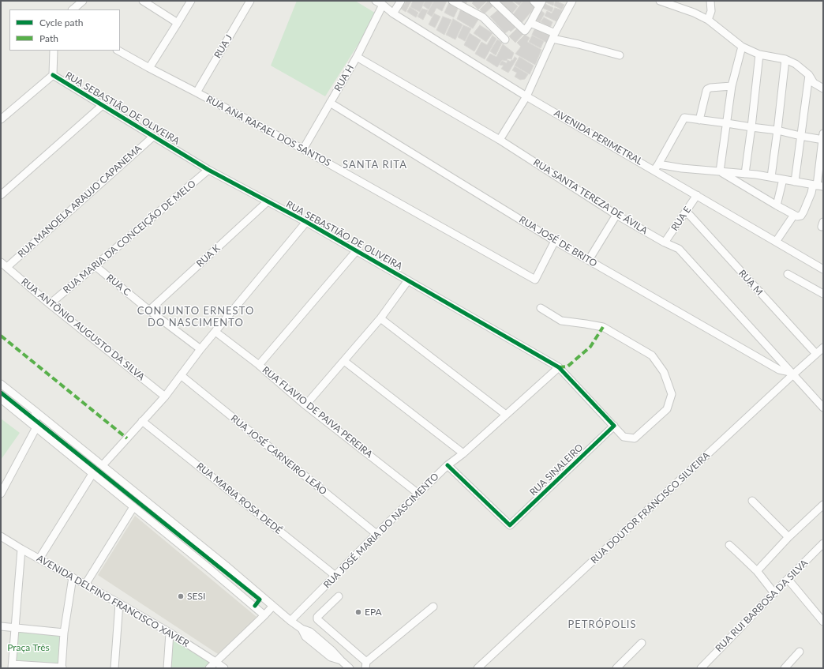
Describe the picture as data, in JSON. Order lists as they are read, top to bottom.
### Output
{
  "streets": {
    "street": [
      "RUA J",
      "RUA H",
      "RUA SEBASTIÃO DE OLIVEIRA",
      "RUA ANA RAFAEL DOS SANTOS",
      "AVENIDA PERIMETRAL",
      "RUA SANTA TEREZA DE ÁVILA",
      "RUA MANOELA ARAUJO CAPANEMA",
      "RUA E",
      "RUA MARIA DA CONCEIÇÃO DE MELO",
      "RUA JOSÉ DE BRITO",
      "RUA K",
      "RUA M",
      "RUA C",
      "RUA ANTÔNIO AUGUSTO DA SILVA",
      "RUA FLAVIO DE PAIVA PEREIRA",
      "RUA JOSÉ CARNEIRO LEÃO",
      "RUA SINALEIRO",
      "RUA MARIA ROSA DEDÉ",
      "RUA DOUTOR FRANCISCO SILVEIRA",
      "RUA JOSÉ MARIA DO NASCIMENTO",
      "AVENIDA DELFINO FRANCISCO XAVIER",
      "RUA RUI BARBOSA DA SILVA"
    ]
  },
  "crossings": [
    ["RUA J", "RUA ANA RAFAEL DOS SANTOS"],
    ["RUA H", "RUA ANA RAFAEL DOS SANTOS"],
    ["RUA H", "AVENIDA PERIMETRAL"],
    ["RUA H", "RUA SANTA TEREZA DE ÁVILA"],
    ["RUA H", "RUA JOSÉ DE BRITO"],
    ["RUA SEBASTIÃO DE OLIVEIRA", "RUA MANOELA ARAUJO CAPANEMA"],
    ["RUA SEBASTIÃO DE OLIVEIRA", "RUA MARIA DA CONCEIÇÃO DE MELO"],
    ["RUA SEBASTIÃO DE OLIVEIRA", "RUA K"],
    ["RUA SEBASTIÃO DE OLIVEIRA", "RUA SINALEIRO"],
    ["RUA SEBASTIÃO DE OLIVEIRA", "RUA JOSÉ MARIA DO NASCIMENTO"],
    ["RUA ANA RAFAEL DOS SANTOS", "RUA JOSÉ DE BRITO"],
    ["AVENIDA PERIMETRAL", "RUA E"],
    ["RUA SANTA TEREZA DE ÁVILA", "RUA E"],
    ["RUA SANTA TEREZA DE ÁVILA", "RUA JOSÉ DE BRITO"],
    ["RUA SANTA TEREZA DE ÁVILA", "RUA DOUTOR FRANCISCO SILVEIRA"],
    ["RUA MANOELA ARAUJO CAPANEMA", "RUA ANTÔNIO AUGUSTO DA SILVA"],
    ["RUA E", "RUA M"],
    ["RUA MARIA DA CONCEIÇÃO DE MELO", "RUA C"],
    ["RUA MARIA DA CONCEIÇÃO DE MELO", "RUA ANTÔNIO AUGUSTO DA SILVA"],
    ["RUA JOSÉ DE BRITO", "RUA DOUTOR FRANCISCO SILVEIRA"],
    ["RUA K", "RUA C"],
    ["RUA M", "RUA DOUTOR FRANCISCO SILVEIRA"],
    ["RUA FLAVIO DE PAIVA PEREIRA", "RUA JOSÉ MARIA DO NASCIMENTO"],
    ["RUA JOSÉ CARNEIRO LEÃO", "RUA JOSÉ MARIA DO NASCIMENTO"],
    ["RUA SINALEIRO", "RUA JOSÉ MARIA DO NASCIMENTO"],
    ["RUA MARIA ROSA DEDÉ", "RUA JOSÉ MARIA DO NASCIMENTO"]
  ],
  "districts": ["SANTA RITA", "CONJUNTO ERNESTO DO NASCIMENTO", "PETRÓPOLIS"],
  "parks": ["Praça Três"],
  "places": ["SESI", "EPA"],
  "legend": ["Cycle path", "Path"]
}
